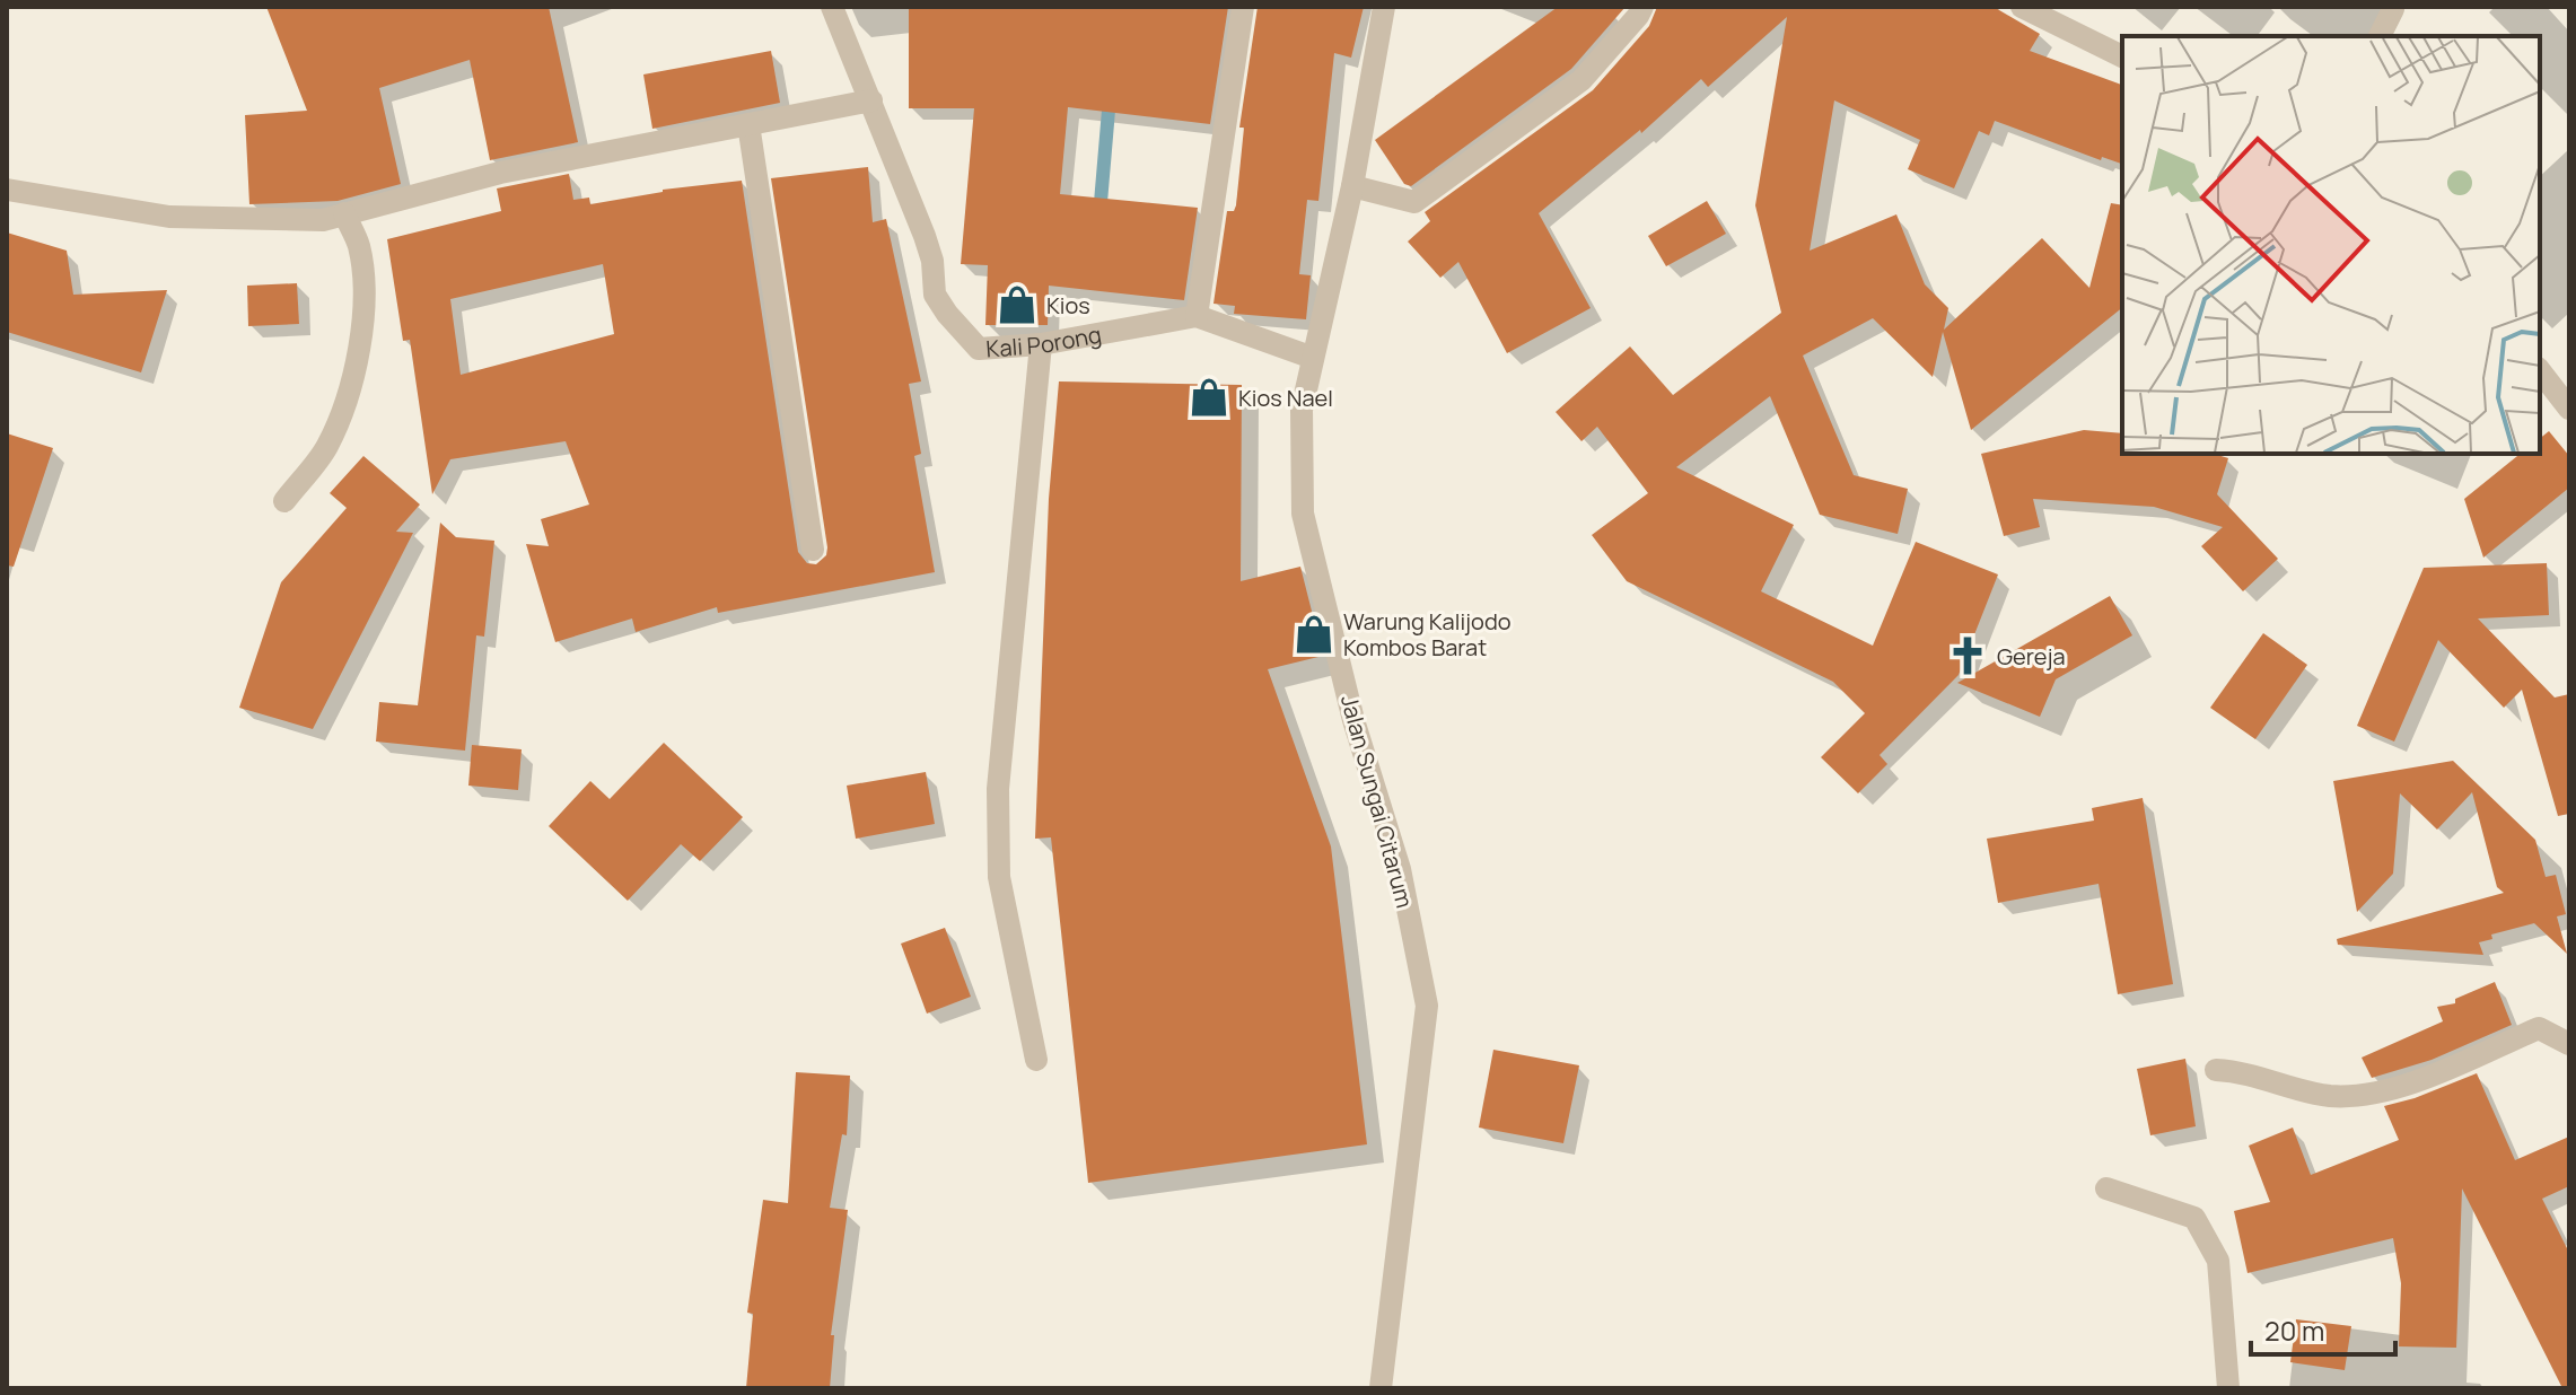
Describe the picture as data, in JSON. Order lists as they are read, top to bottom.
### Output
{
  "streets": {
    "street": ["Kali Porong", "Jalan Sungai Citarum"]
  },
  "places": {
    "shop": ["Kios", "Kios Nael", "Warung Kalijodo Kombos Barat"],
    "church": ["Gereja"]
  },
  "scale_bar": "20 m"
}
